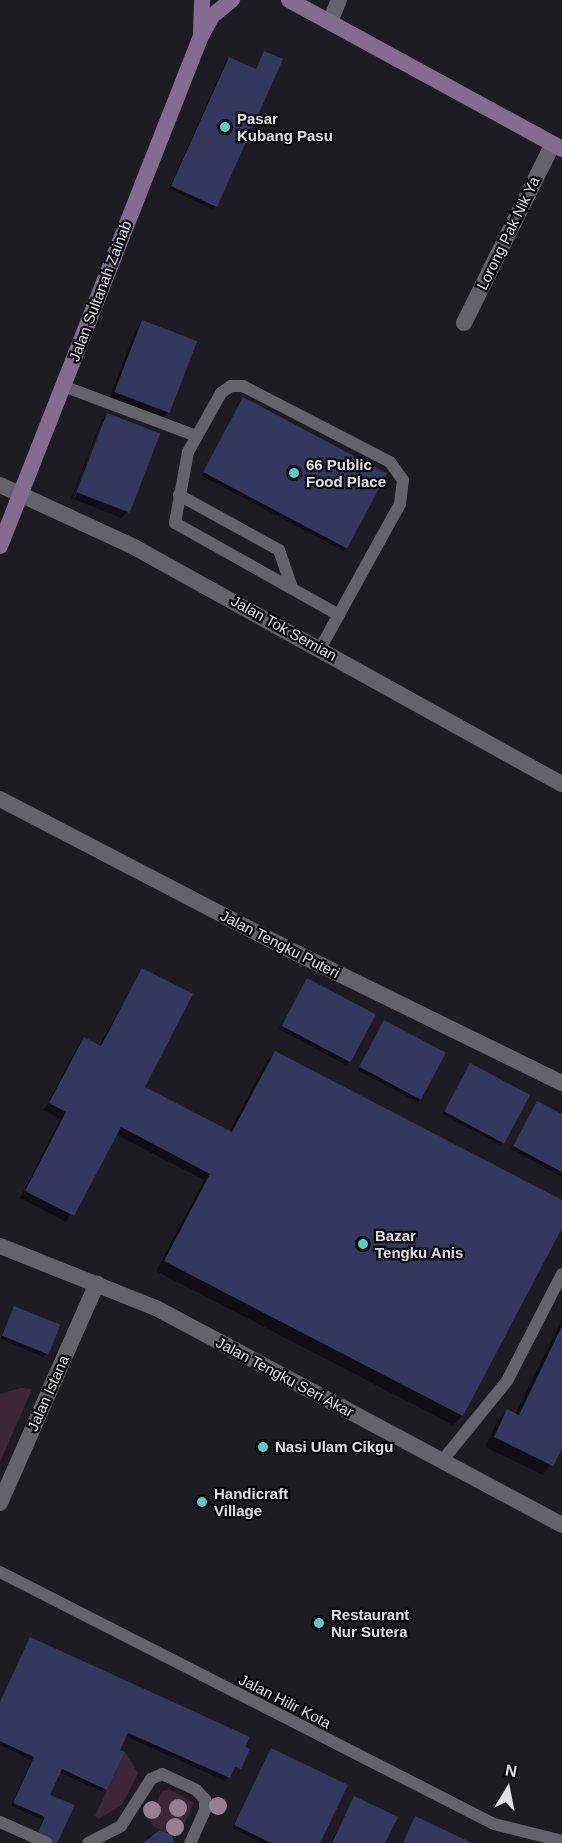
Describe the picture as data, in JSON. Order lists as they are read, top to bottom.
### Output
{
  "streets": {
    "main road": ["Jalan Sultanah Zainab"],
    "street": [
      "Lorong Pak Nik Ya",
      "Jalan Tok Semian",
      "Jalan Tengku Puteri",
      "Jalan Tengku Seri Akar",
      "Jalan Istana"
    ],
    "lane": ["Jalan Hilir Kota"]
  },
  "crossings": [
    ["Jalan Sultanah Zainab", "Jalan Tok Semian"],
    ["Jalan Tengku Seri Akar", "Jalan Istana"]
  ],
  "places": [
    "Pasar Kubang Pasu",
    "66 Public Food Place",
    "Bazar Tengku Anis",
    "Nasi Ulam Cikgu",
    "Handicraft Village",
    "Restaurant Nur Sutera"
  ],
  "north": "top"
}
